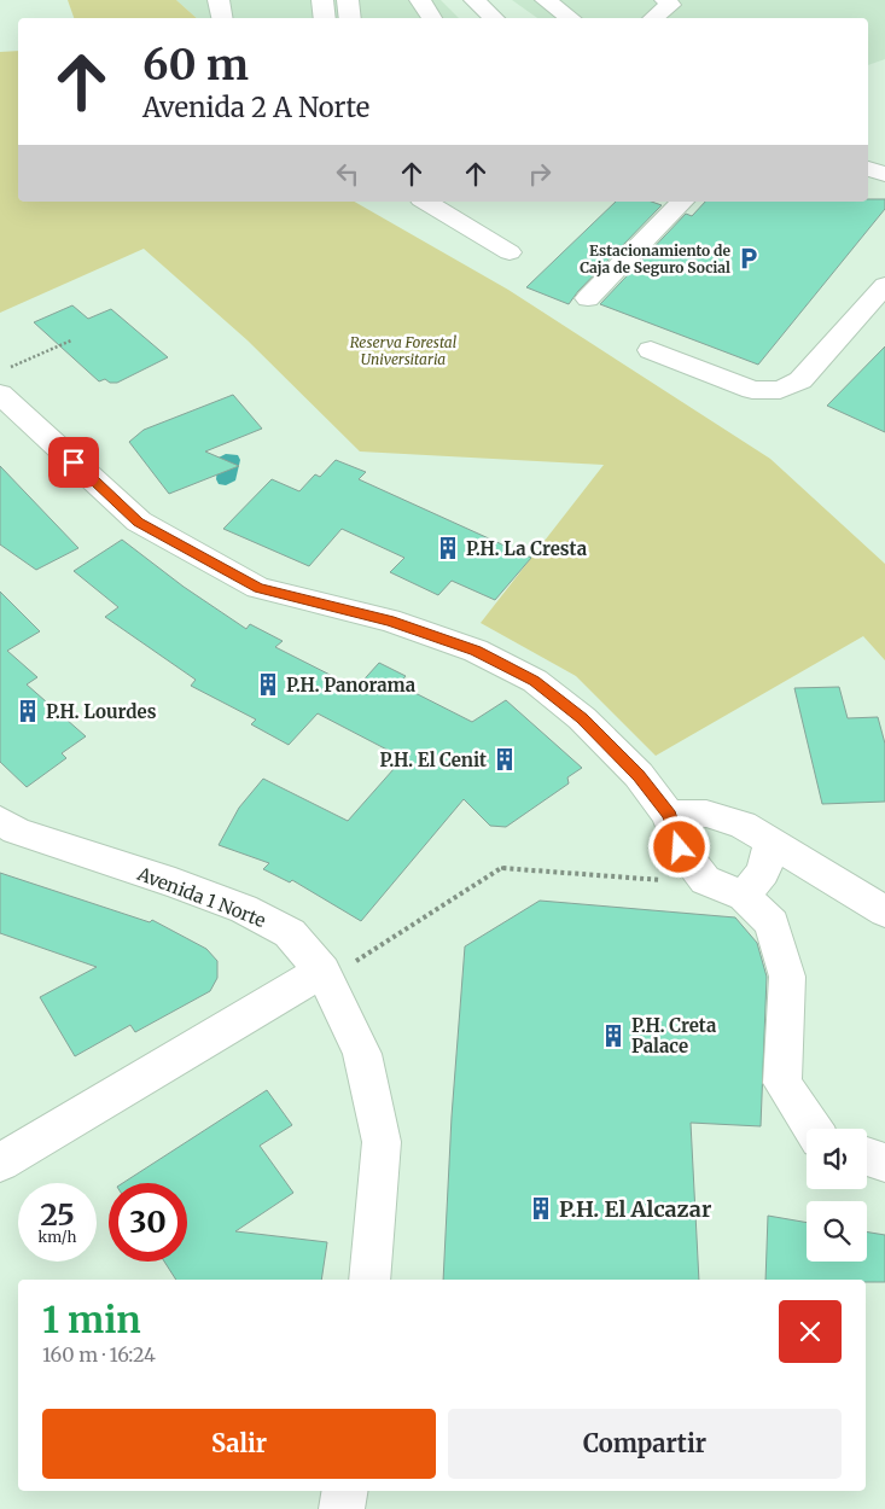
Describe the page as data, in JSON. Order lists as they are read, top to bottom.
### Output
{
  "streets": {
    "street": ["Avenida 1 Norte"]
  },
  "parks": ["Reserva Forestal Universitaria"],
  "places": {
    "parking": ["Estacionamiento de Caja de Seguro Social"],
    "building": [
      "P.H. La Cresta",
      "P.H. Panorama",
      "P.H. Lourdes",
      "P.H. El Cenit",
      "P.H. Creta Palace",
      "P.H. El Alcazar"
    ]
  },
  "page": {
    "turn": ["60 m", "Avenida 2 A Norte"],
    "speed": "25 km/h",
    "limit": "30",
    "heading": ["1 min", "160 m · 16:24"],
    "buttons": ["Salir", "Compartir"]
  }
}
